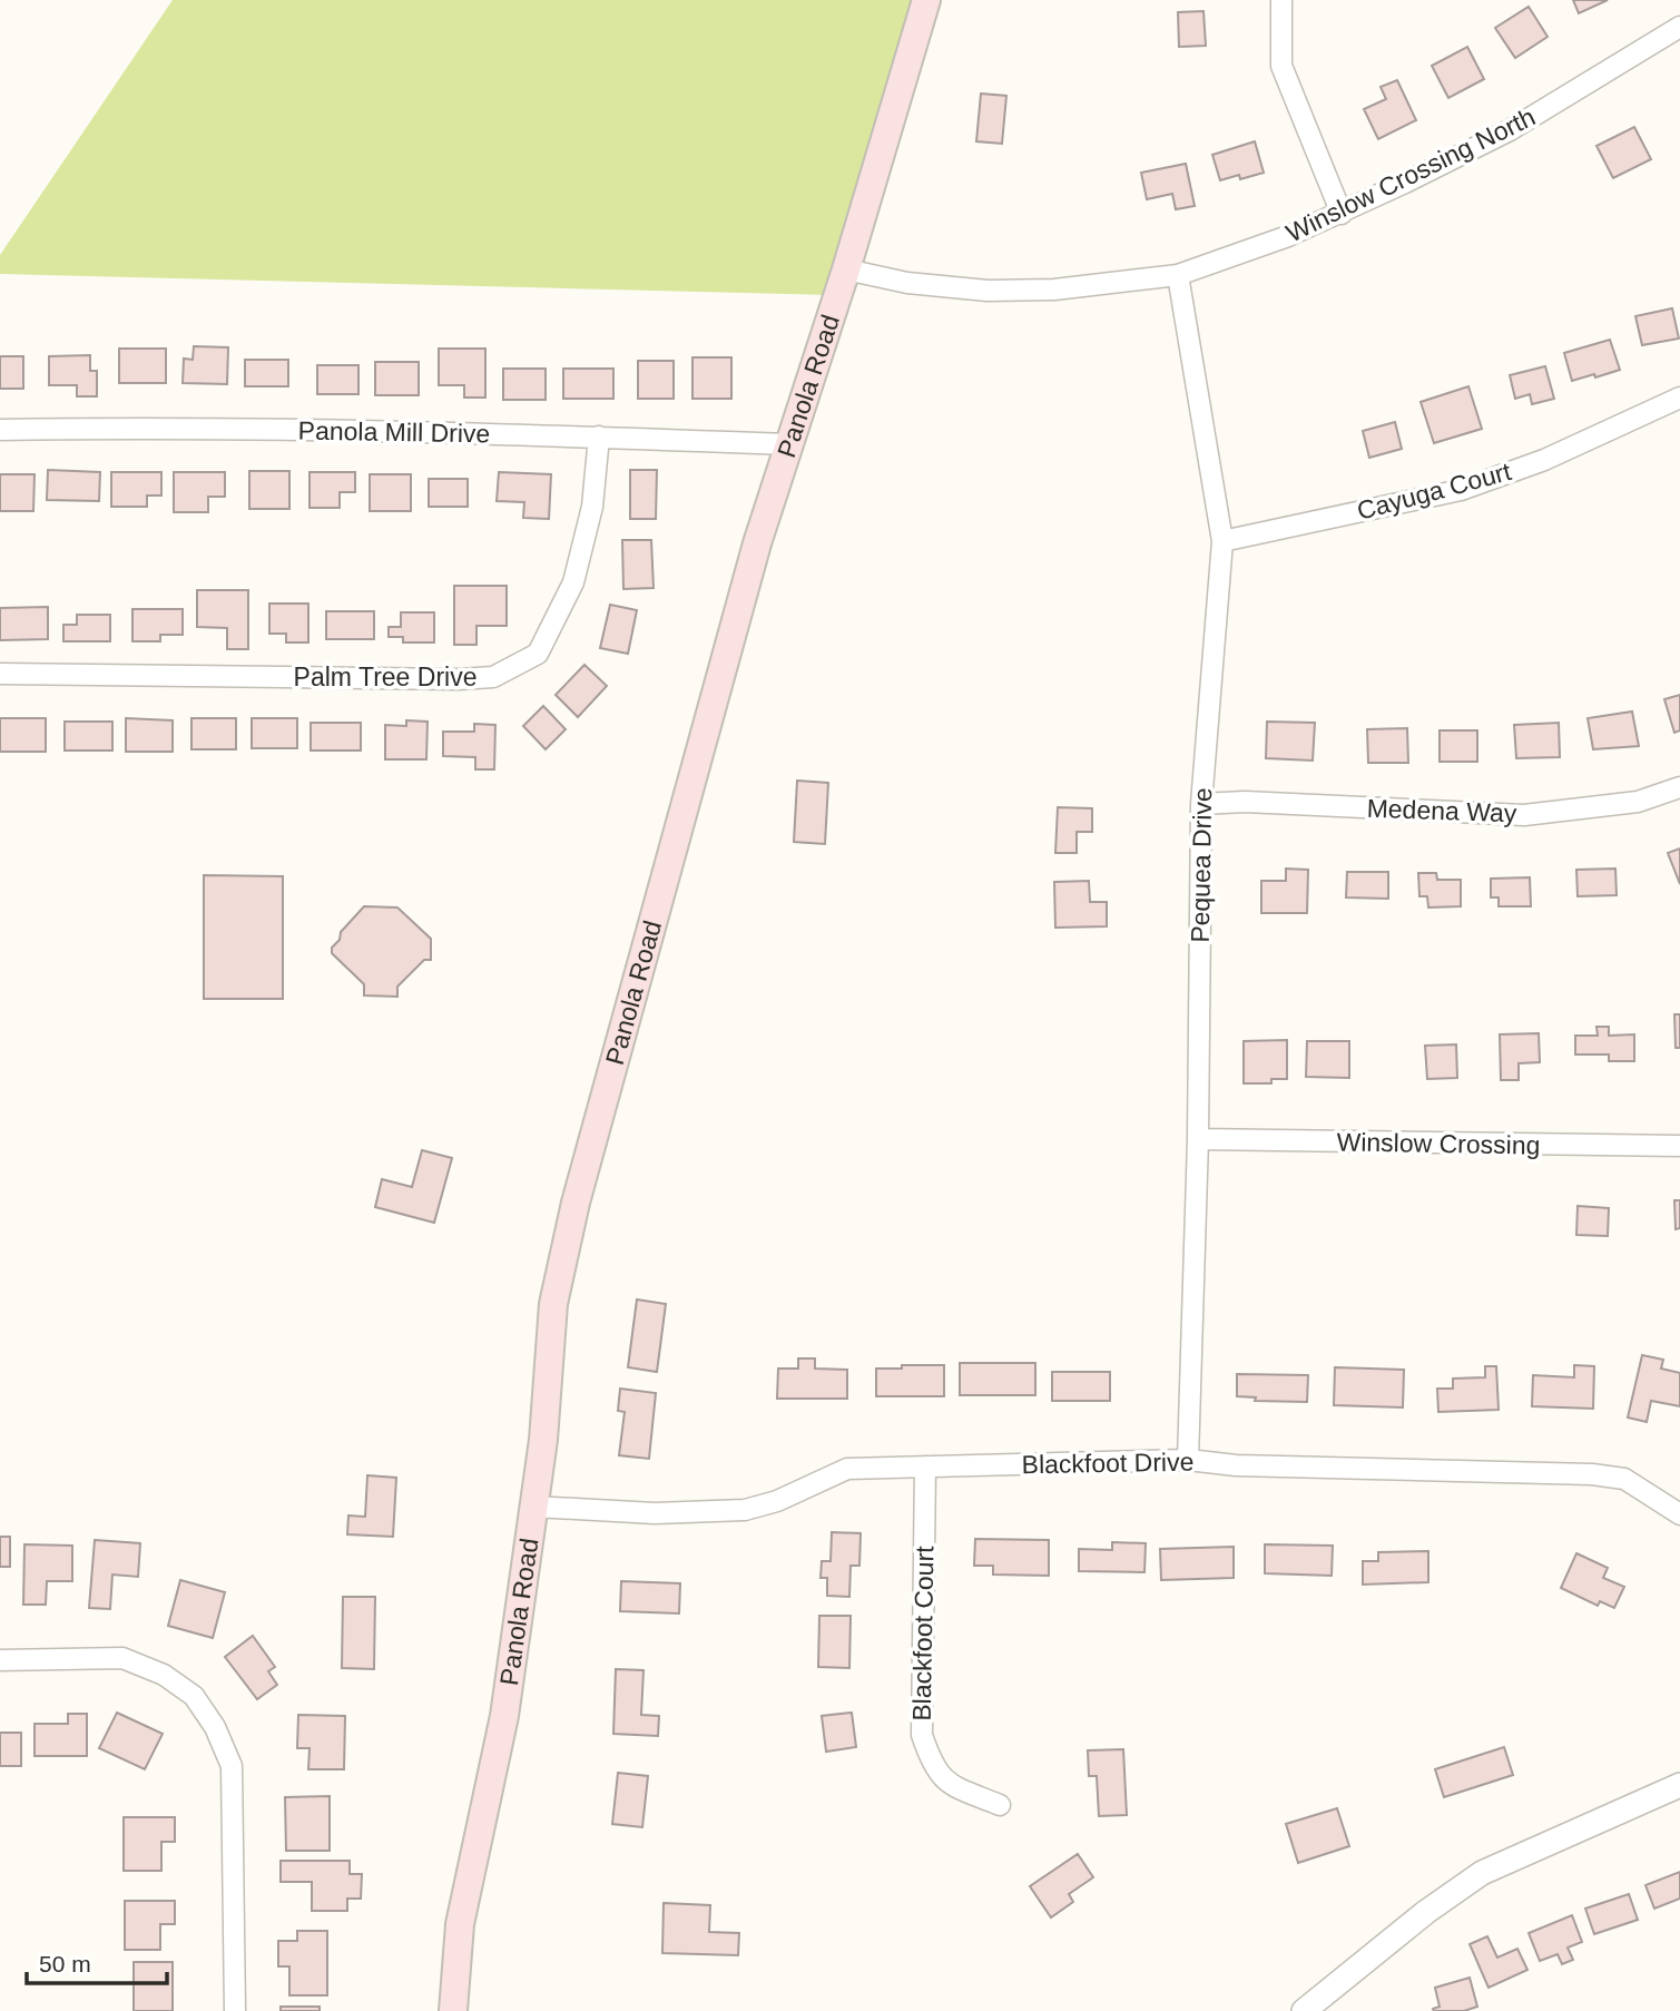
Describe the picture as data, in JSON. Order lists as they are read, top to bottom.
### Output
{
  "streets": {
    "main road": ["Panola Road"],
    "street": [
      "Winslow Crossing North",
      "Panola Mill Drive",
      "Cayuga Court",
      "Palm Tree Drive",
      "Medena Way",
      "Pequea Drive",
      "Winslow Crossing",
      "Blackfoot Drive",
      "Blackfoot Court"
    ]
  },
  "crossings": [
    ["Winslow Crossing North", "Panola Road"],
    ["Winslow Crossing North", "Pequea Drive"],
    ["Panola Road", "Panola Mill Drive"],
    ["Panola Road", "Blackfoot Drive"],
    ["Panola Mill Drive", "Palm Tree Drive"],
    ["Cayuga Court", "Pequea Drive"],
    ["Medena Way", "Pequea Drive"],
    ["Pequea Drive", "Winslow Crossing"],
    ["Pequea Drive", "Blackfoot Drive"],
    ["Blackfoot Drive", "Blackfoot Court"]
  ],
  "scale_bar": "50 m"
}
